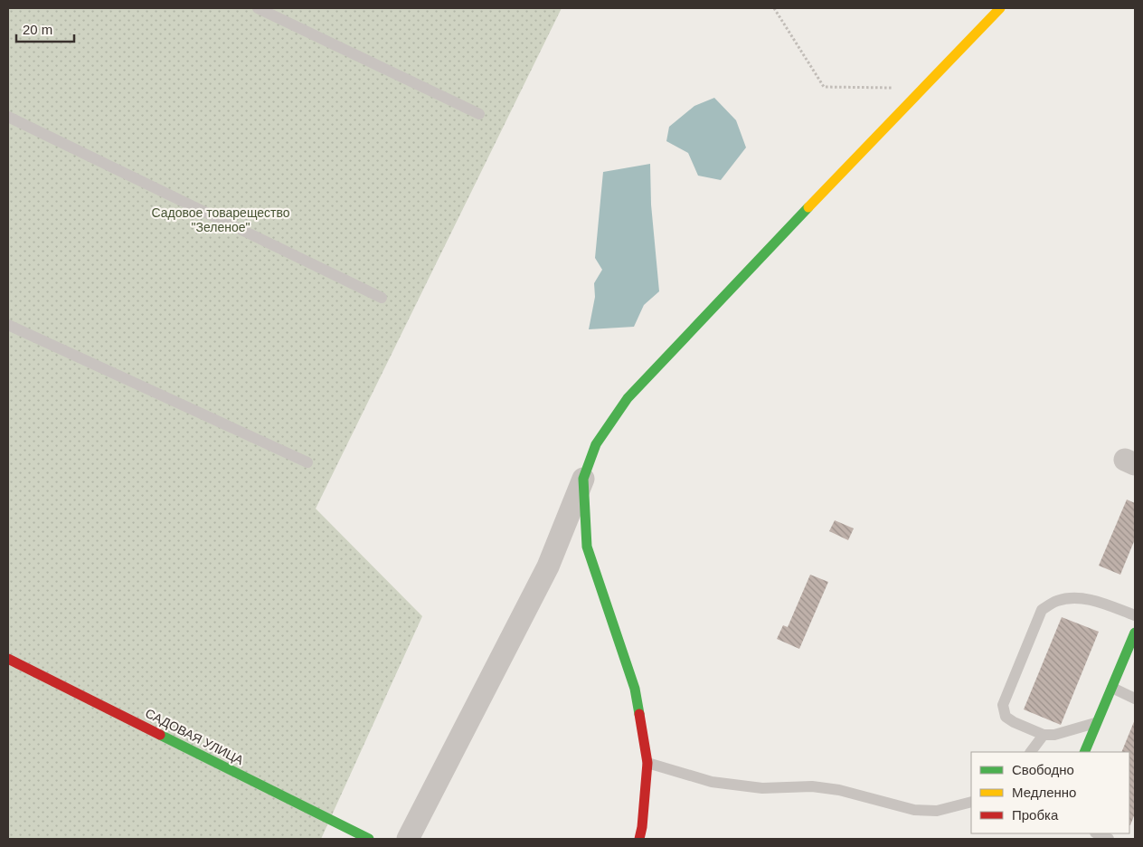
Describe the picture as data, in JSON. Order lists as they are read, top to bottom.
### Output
{
  "streets": {
    "street": ["САДОВАЯ УЛИЦА"]
  },
  "parks": ["Садовое товарещество \"Зеленое\""],
  "legend": ["Свободно", "Медленно", "Пробка"],
  "scale_bar": "20 m"
}
